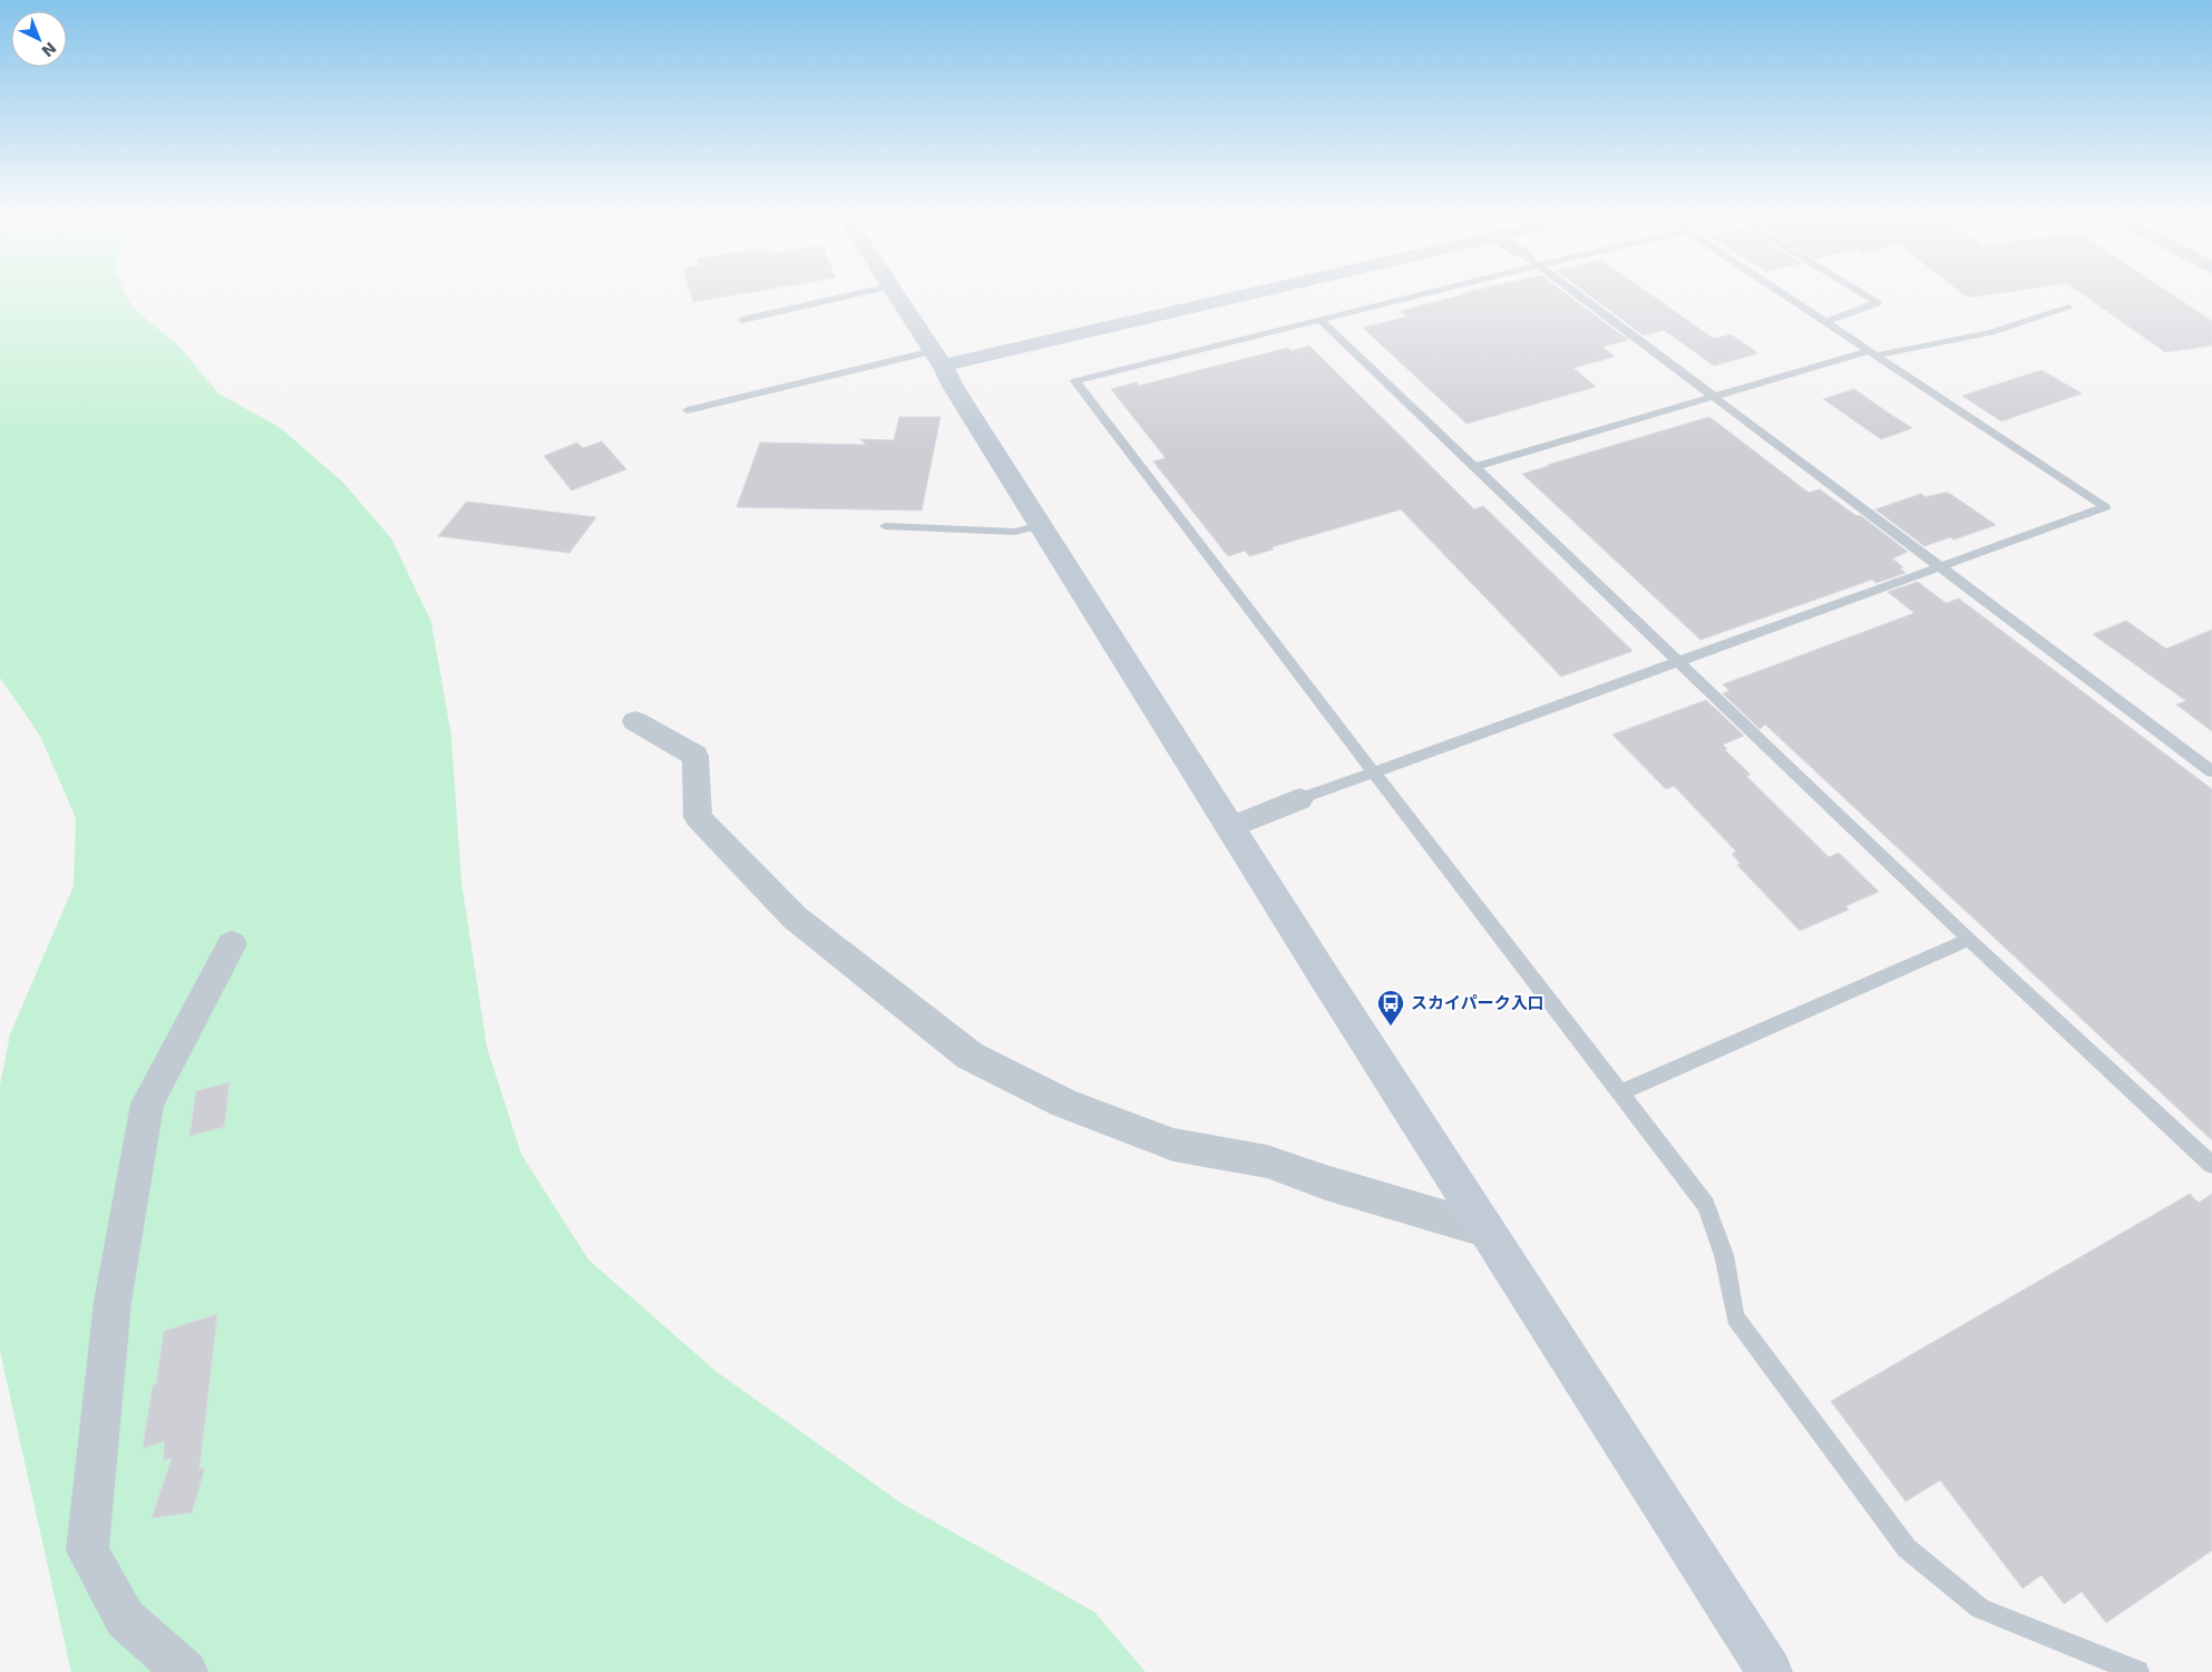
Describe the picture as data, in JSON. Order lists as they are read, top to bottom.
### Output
{
  "places": {
    "bus stop": ["スカイパーク入口"]
  },
  "north": "bottom right"
}
